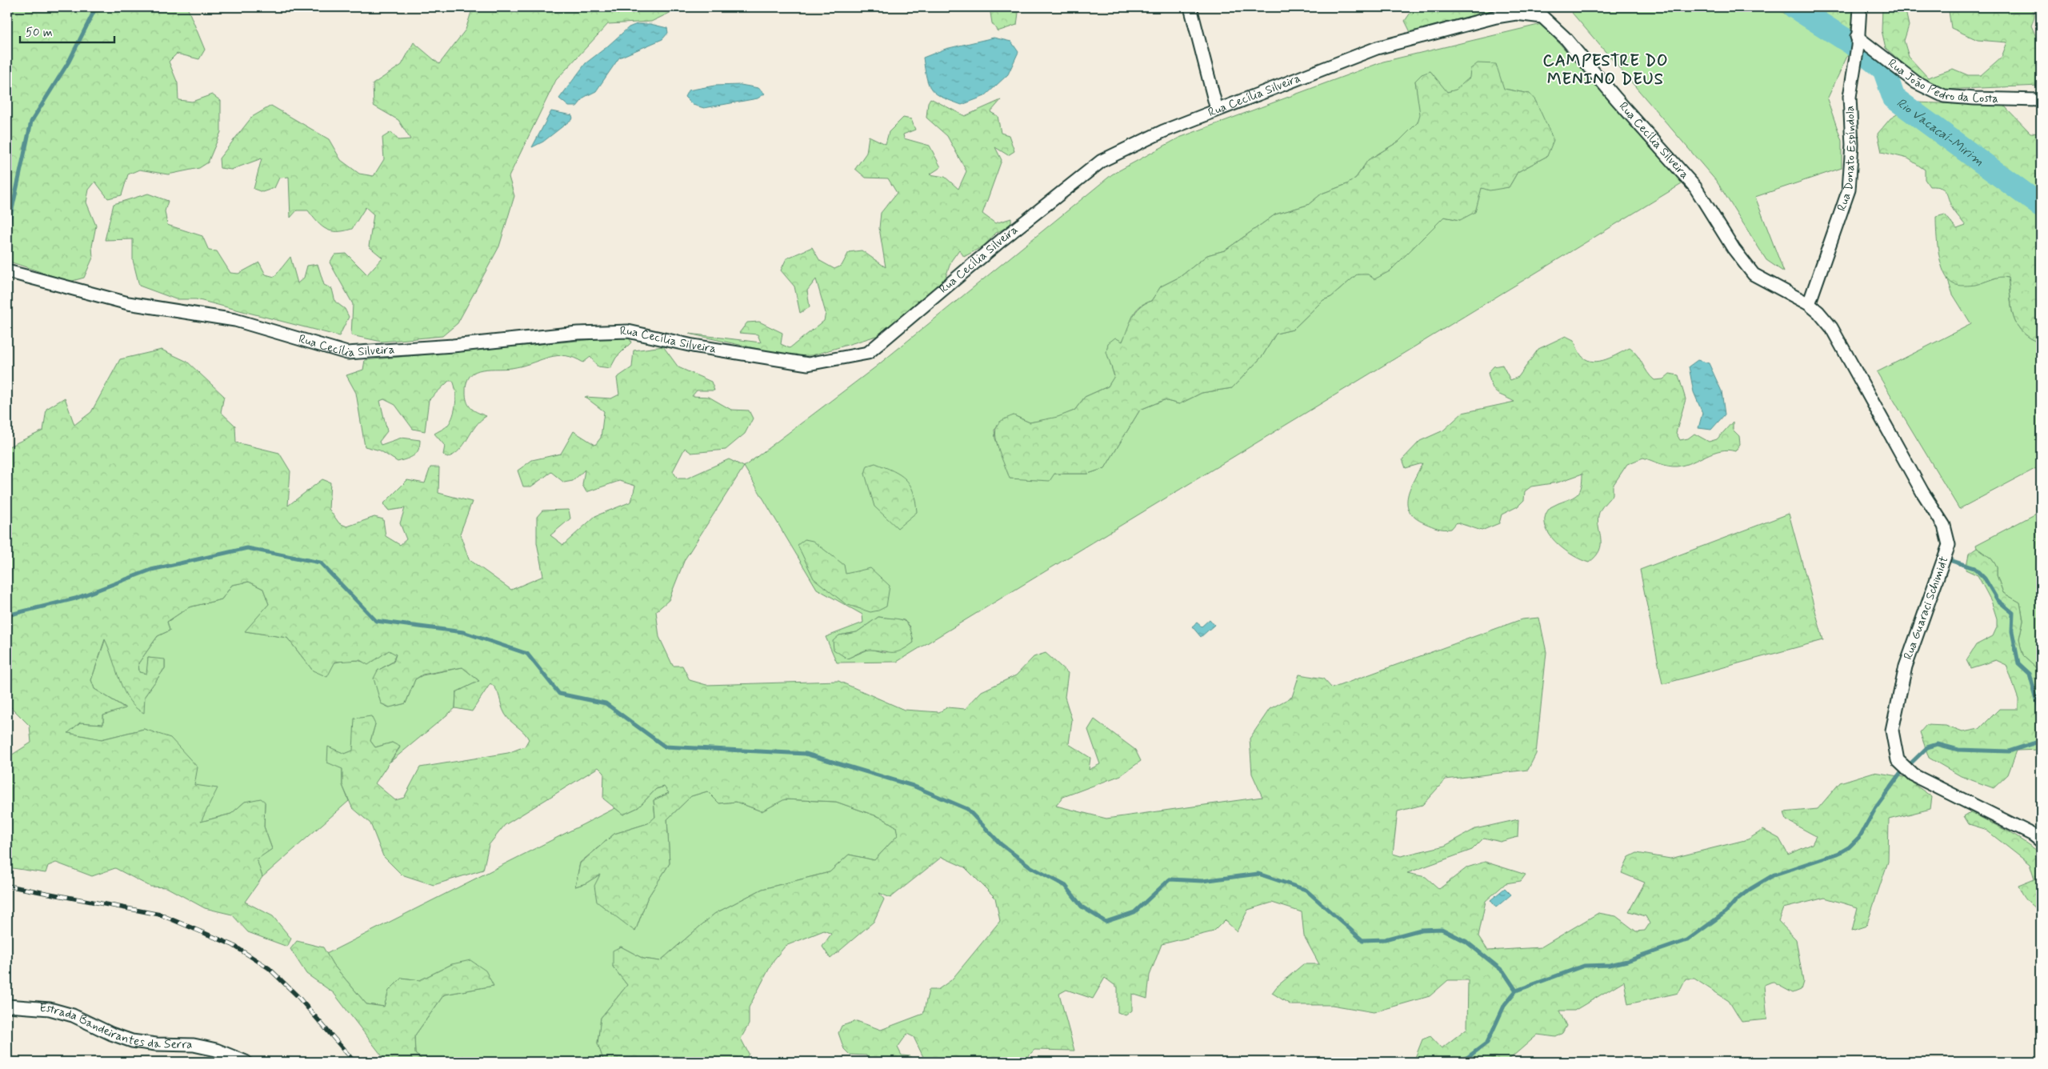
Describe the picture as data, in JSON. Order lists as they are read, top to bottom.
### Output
{
  "streets": {
    "street": [
      "Rua João Pedro da Costa",
      "Rua Cecília Silveira",
      "Rua Donato Espíndola",
      "Rua Guaraci Schimidt",
      "Estrada Bandeirantes da Serra"
    ]
  },
  "crossings": [
    ["Rua João Pedro da Costa", "Rua Donato Espíndola"],
    ["Rua Cecília Silveira", "Rua Donato Espíndola"],
    ["Rua Cecília Silveira", "Rua Guaraci Schimidt"],
    ["Rua Donato Espíndola", "Rua Guaraci Schimidt"]
  ],
  "districts": ["CAMPESTRE DO MENINO DEUS"],
  "water": ["Rio Vacacaí-Mirim"],
  "scale_bar": "50 m"
}
